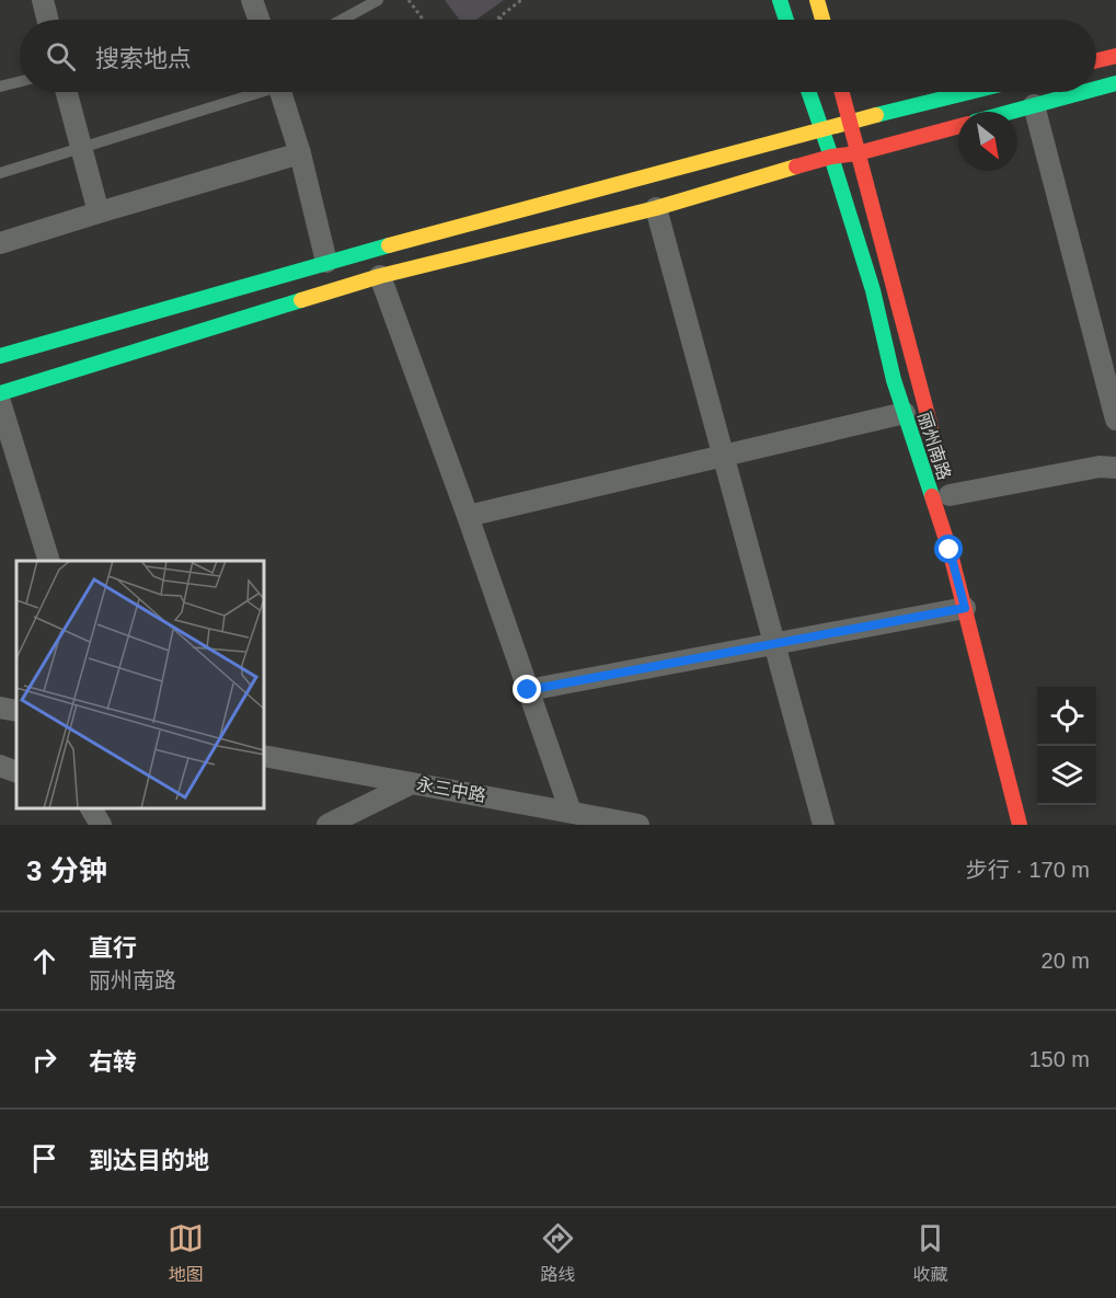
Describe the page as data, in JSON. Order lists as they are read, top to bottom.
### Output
{
  "streets": {
    "main road": ["丽州南路"],
    "street": ["永三中路"]
  },
  "north": "bottom right",
  "page": {
    "search": "搜索地点",
    "heading": ["3 分钟", "步行 · 170 m"],
    "list": [
      ["直行", "丽州南路", "20 m"],
      ["右转", "150 m"],
      "到达目的地"
    ],
    "nav": ["地图", "路线", "收藏"]
  }
}
